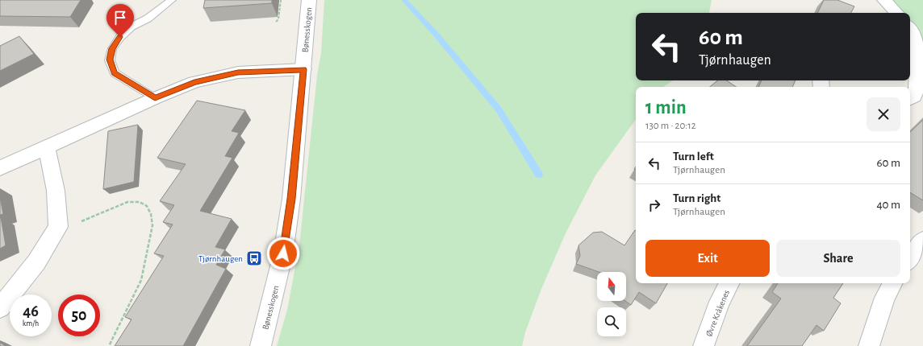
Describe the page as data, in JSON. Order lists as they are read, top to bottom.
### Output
{
  "streets": {
    "street": ["Bønesskogen", "Øvre Kråkenes"]
  },
  "places": {
    "bus stop": ["Tjørnhaugen"]
  },
  "north": "top",
  "page": {
    "turn": ["60 m", "Tjørnhaugen"],
    "heading": ["1 min", "130 m · 20:12"],
    "list": [
      {
        "name": "Turn left",
        "note": "Tjørnhaugen",
        "value": "60 m"
      },
      {
        "name": "Turn right",
        "note": "Tjørnhaugen",
        "value": "40 m"
      }
    ],
    "buttons": ["Exit", "Share"],
    "speed": "46 km/h",
    "limit": "50"
  }
}
